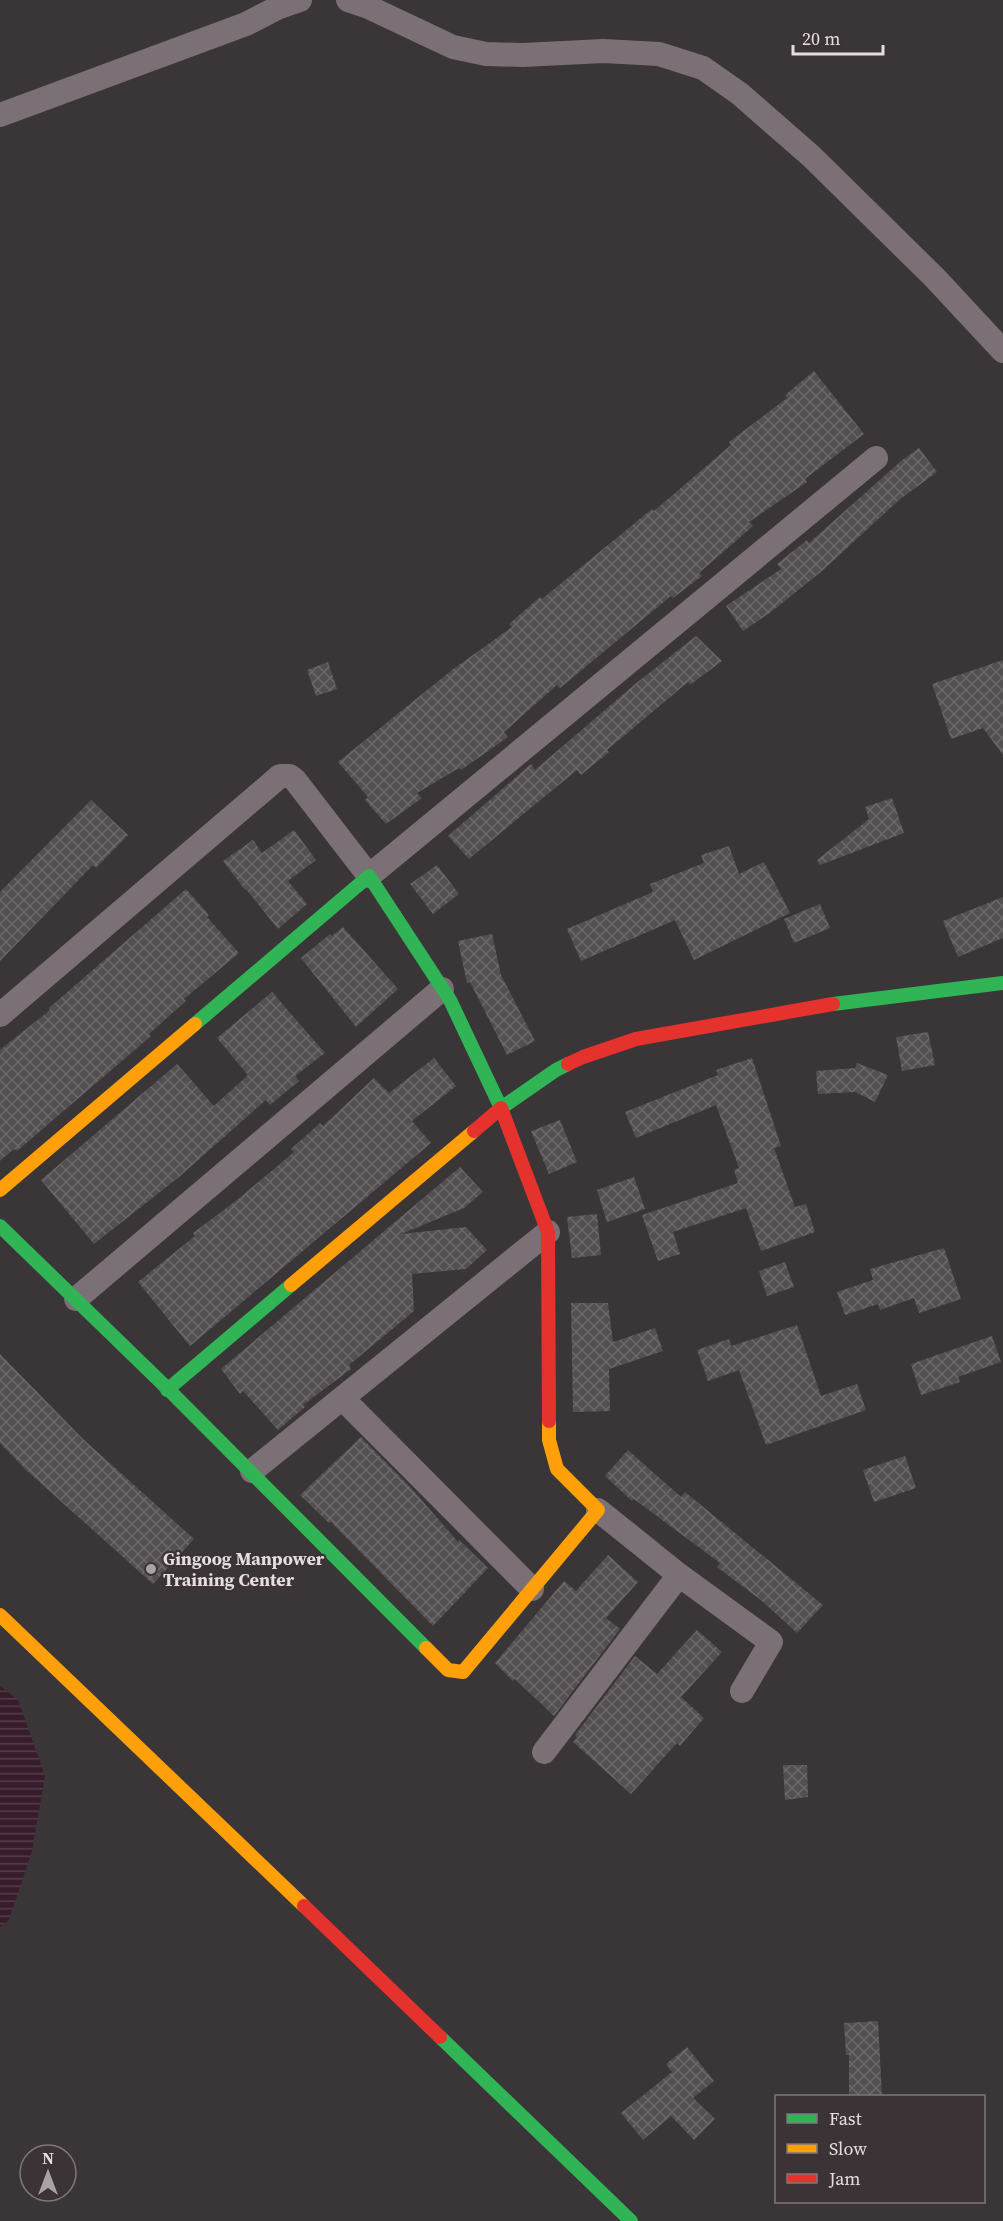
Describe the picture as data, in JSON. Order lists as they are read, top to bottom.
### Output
{
  "places": ["Gingoog Manpower Training Center"],
  "legend": ["Fast", "Slow", "Jam"],
  "scale_bar": "20 m",
  "north": "top"
}
